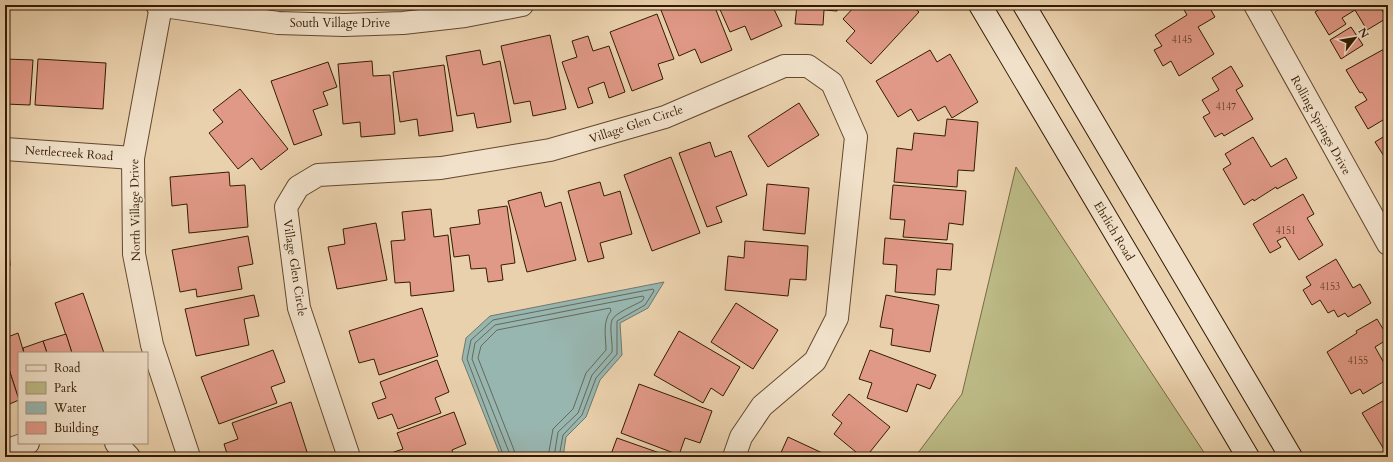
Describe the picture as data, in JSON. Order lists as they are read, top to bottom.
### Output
{
  "streets": {
    "street": [
      "South Village Drive",
      "Village Glen Circle",
      "Rolling Springs Drive",
      "Nettlecreek Road",
      "North Village Drive",
      "Ehrlich Road"
    ]
  },
  "crossings": [
    ["South Village Drive", "North Village Drive"],
    ["Nettlecreek Road", "North Village Drive"]
  ],
  "house_numbers": [
    "4145",
    "4147",
    "4151",
    "4153",
    "4155"
  ],
  "legend": [
    "Road",
    "Park",
    "Water",
    "Building"
  ],
  "north": "top right"
}
